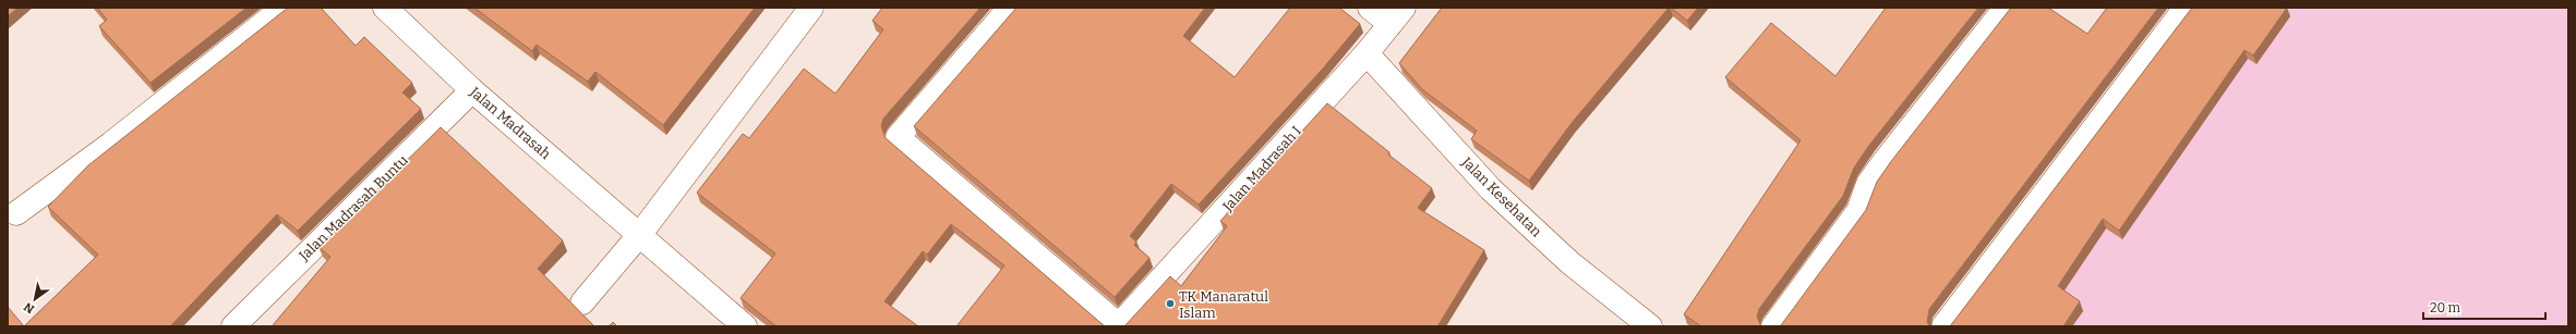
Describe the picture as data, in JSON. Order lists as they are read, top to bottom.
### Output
{
  "streets": {
    "street": [
      "Jalan Madrasah",
      "Jalan Madrasah I",
      "Jalan Kesehatan",
      "Jalan Madrasah Buntu"
    ]
  },
  "crossings": [
    ["Jalan Madrasah", "Jalan Madrasah Buntu"],
    ["Jalan Madrasah I", "Jalan Kesehatan"]
  ],
  "places": ["TK Manaratul Islam"],
  "scale_bar": "20 m",
  "north": "bottom left"
}
